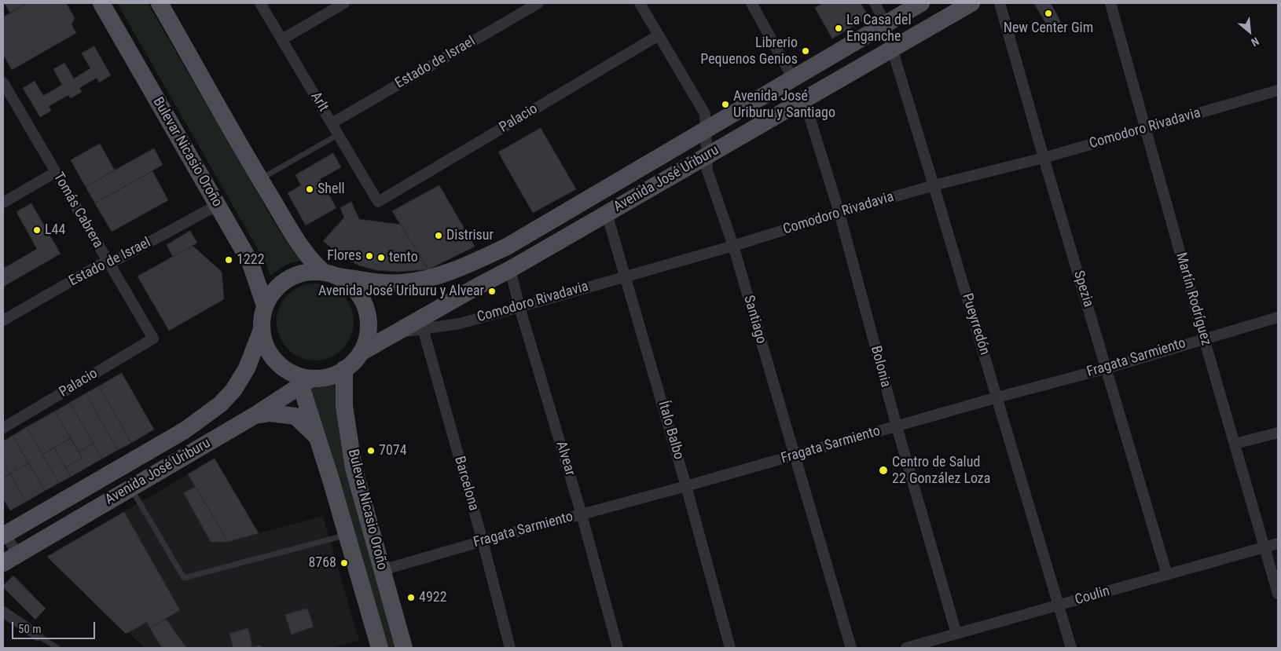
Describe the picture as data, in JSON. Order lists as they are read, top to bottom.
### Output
{
  "streets": {
    "main road": ["Bulevar Nicasio Oroño", "Avenida José Uriburu"],
    "street": [
      "Estado de Israel",
      "Arlt",
      "Palacio",
      "Comodoro Rivadavia",
      "Tomás Cabrera",
      "Spezia",
      "Martín Rodríguez",
      "Santiago",
      "Pueyrredón",
      "Fragata Sarmiento",
      "Bolonia",
      "Ítalo Balbo",
      "Alvear",
      "Barcelona",
      "Coulin"
    ]
  },
  "crossings": [
    ["Estado de Israel", "Arlt"],
    ["Estado de Israel", "Bulevar Nicasio Oroño"],
    ["Estado de Israel", "Tomás Cabrera"],
    ["Arlt", "Palacio"],
    ["Palacio", "Tomás Cabrera"],
    ["Palacio", "Santiago"],
    ["Comodoro Rivadavia", "Avenida José Uriburu"],
    ["Comodoro Rivadavia", "Spezia"],
    ["Comodoro Rivadavia", "Martín Rodríguez"],
    ["Comodoro Rivadavia", "Santiago"],
    ["Comodoro Rivadavia", "Pueyrredón"],
    ["Comodoro Rivadavia", "Bolonia"],
    ["Comodoro Rivadavia", "Ítalo Balbo"],
    ["Comodoro Rivadavia", "Alvear"],
    ["Comodoro Rivadavia", "Barcelona"],
    ["Bulevar Nicasio Oroño", "Avenida José Uriburu"],
    ["Bulevar Nicasio Oroño", "Fragata Sarmiento"],
    ["Avenida José Uriburu", "Santiago"],
    ["Avenida José Uriburu", "Pueyrredón"],
    ["Avenida José Uriburu", "Bolonia"],
    ["Avenida José Uriburu", "Ítalo Balbo"],
    ["Avenida José Uriburu", "Alvear"],
    ["Avenida José Uriburu", "Barcelona"],
    ["Spezia", "Fragata Sarmiento"],
    ["Spezia", "Coulin"],
    ["Martín Rodríguez", "Fragata Sarmiento"],
    ["Martín Rodríguez", "Coulin"],
    ["Santiago", "Fragata Sarmiento"],
    ["Pueyrredón", "Fragata Sarmiento"],
    ["Pueyrredón", "Coulin"],
    ["Fragata Sarmiento", "Bolonia"],
    ["Fragata Sarmiento", "Ítalo Balbo"],
    ["Fragata Sarmiento", "Alvear"],
    ["Fragata Sarmiento", "Barcelona"],
    ["Bolonia", "Coulin"]
  ],
  "places": [
    "New Center Gim",
    "La Casa del Enganche",
    "Librerio Pequenos Genios",
    "Avenida José Uriburu y Santiago",
    "Shell",
    "L44",
    "Distrisur",
    "Flores",
    "tento",
    "1222",
    "Avenida José Uriburu y Alvear",
    "7074",
    "Centro de Salud 22 González Loza",
    "8768",
    "4922"
  ],
  "scale_bar": "50 m",
  "north": "bottom right"
}
